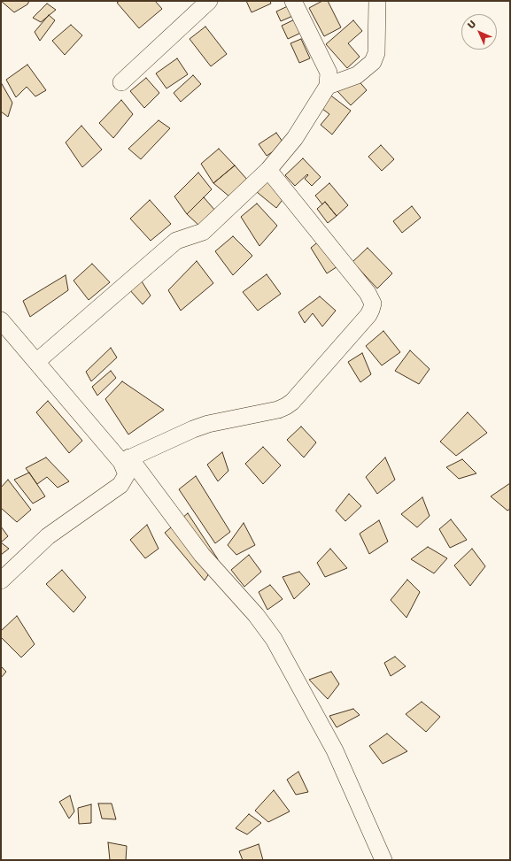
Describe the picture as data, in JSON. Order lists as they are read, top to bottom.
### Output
{
  "north": "top left"
}
